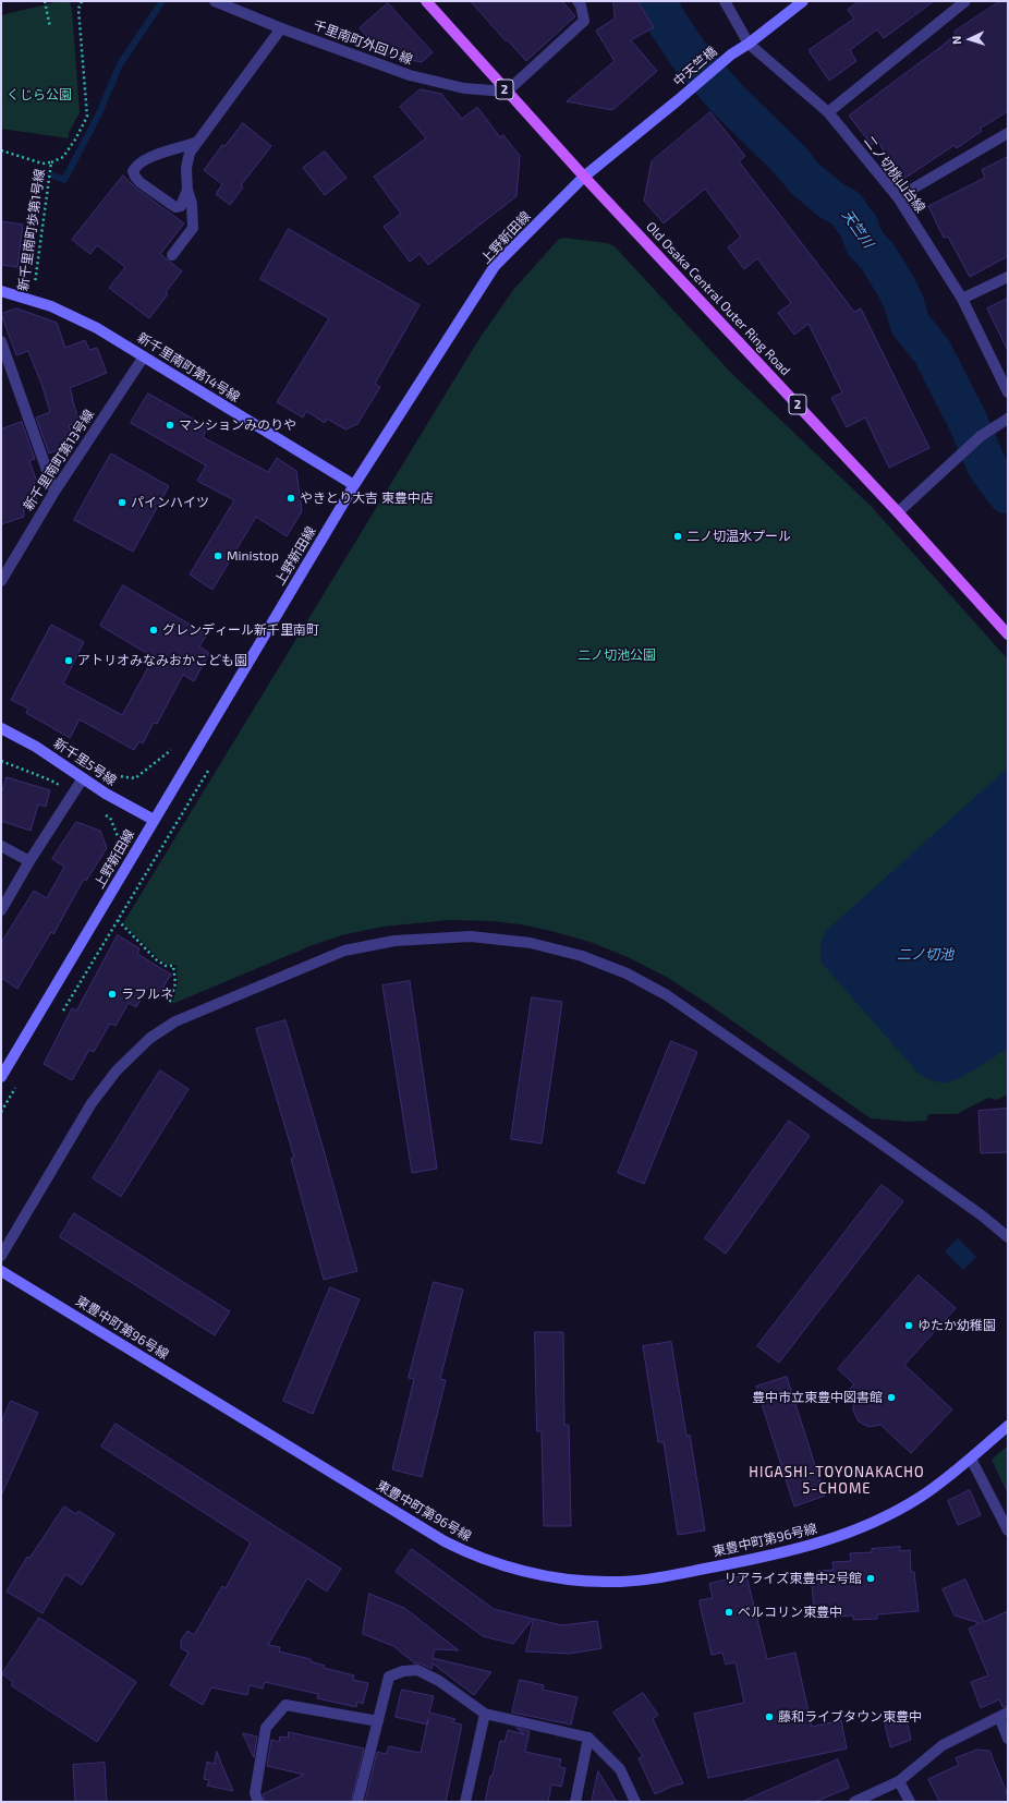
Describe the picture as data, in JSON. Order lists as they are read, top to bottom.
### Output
{
  "streets": {
    "main road": ["2", "Old Osaka Central Outer Ring Road"],
    "street": [
      "千里南町外回り線",
      "中天竺橋",
      "二ノ切桃山台線",
      "上野新田線",
      "新千里南町第14号線",
      "新千里南町第13号線",
      "新千里5号線",
      "東豊中町第96号線"
    ],
    "path": ["新千里南町歩第1号線"]
  },
  "crossings": [
    ["千里南町外回り線", "Old Osaka Central Outer Ring Road"],
    ["中天竺橋", "二ノ切桃山台線"],
    ["中天竺橋", "上野新田線"],
    ["新千里南町歩第1号線", "新千里南町第14号線"],
    ["上野新田線", "Old Osaka Central Outer Ring Road"],
    ["上野新田線", "新千里南町第14号線"],
    ["上野新田線", "新千里5号線"],
    ["新千里南町第14号線", "新千里南町第13号線"]
  ],
  "districts": ["HIGASHI-TOYONAKACHO 5-CHOME"],
  "water": ["天竺川", "二ノ切池"],
  "parks": ["くじら公園", "二ノ切池公園"],
  "places": [
    "マンションみのりや",
    "やきとり大吉 東豊中店",
    "パインハイツ",
    "二ノ切温水プール",
    "Ministop",
    "グレンディール新千里南町",
    "アトリオみなみおかこども園",
    "ラフルネ",
    "ゆたか幼稚園",
    "豊中市立東豊中図書館",
    "リアライズ東豊中2号館",
    "ベルコリン東豊中",
    "藤和ライブタウン東豊中"
  ],
  "north": "left"
}
